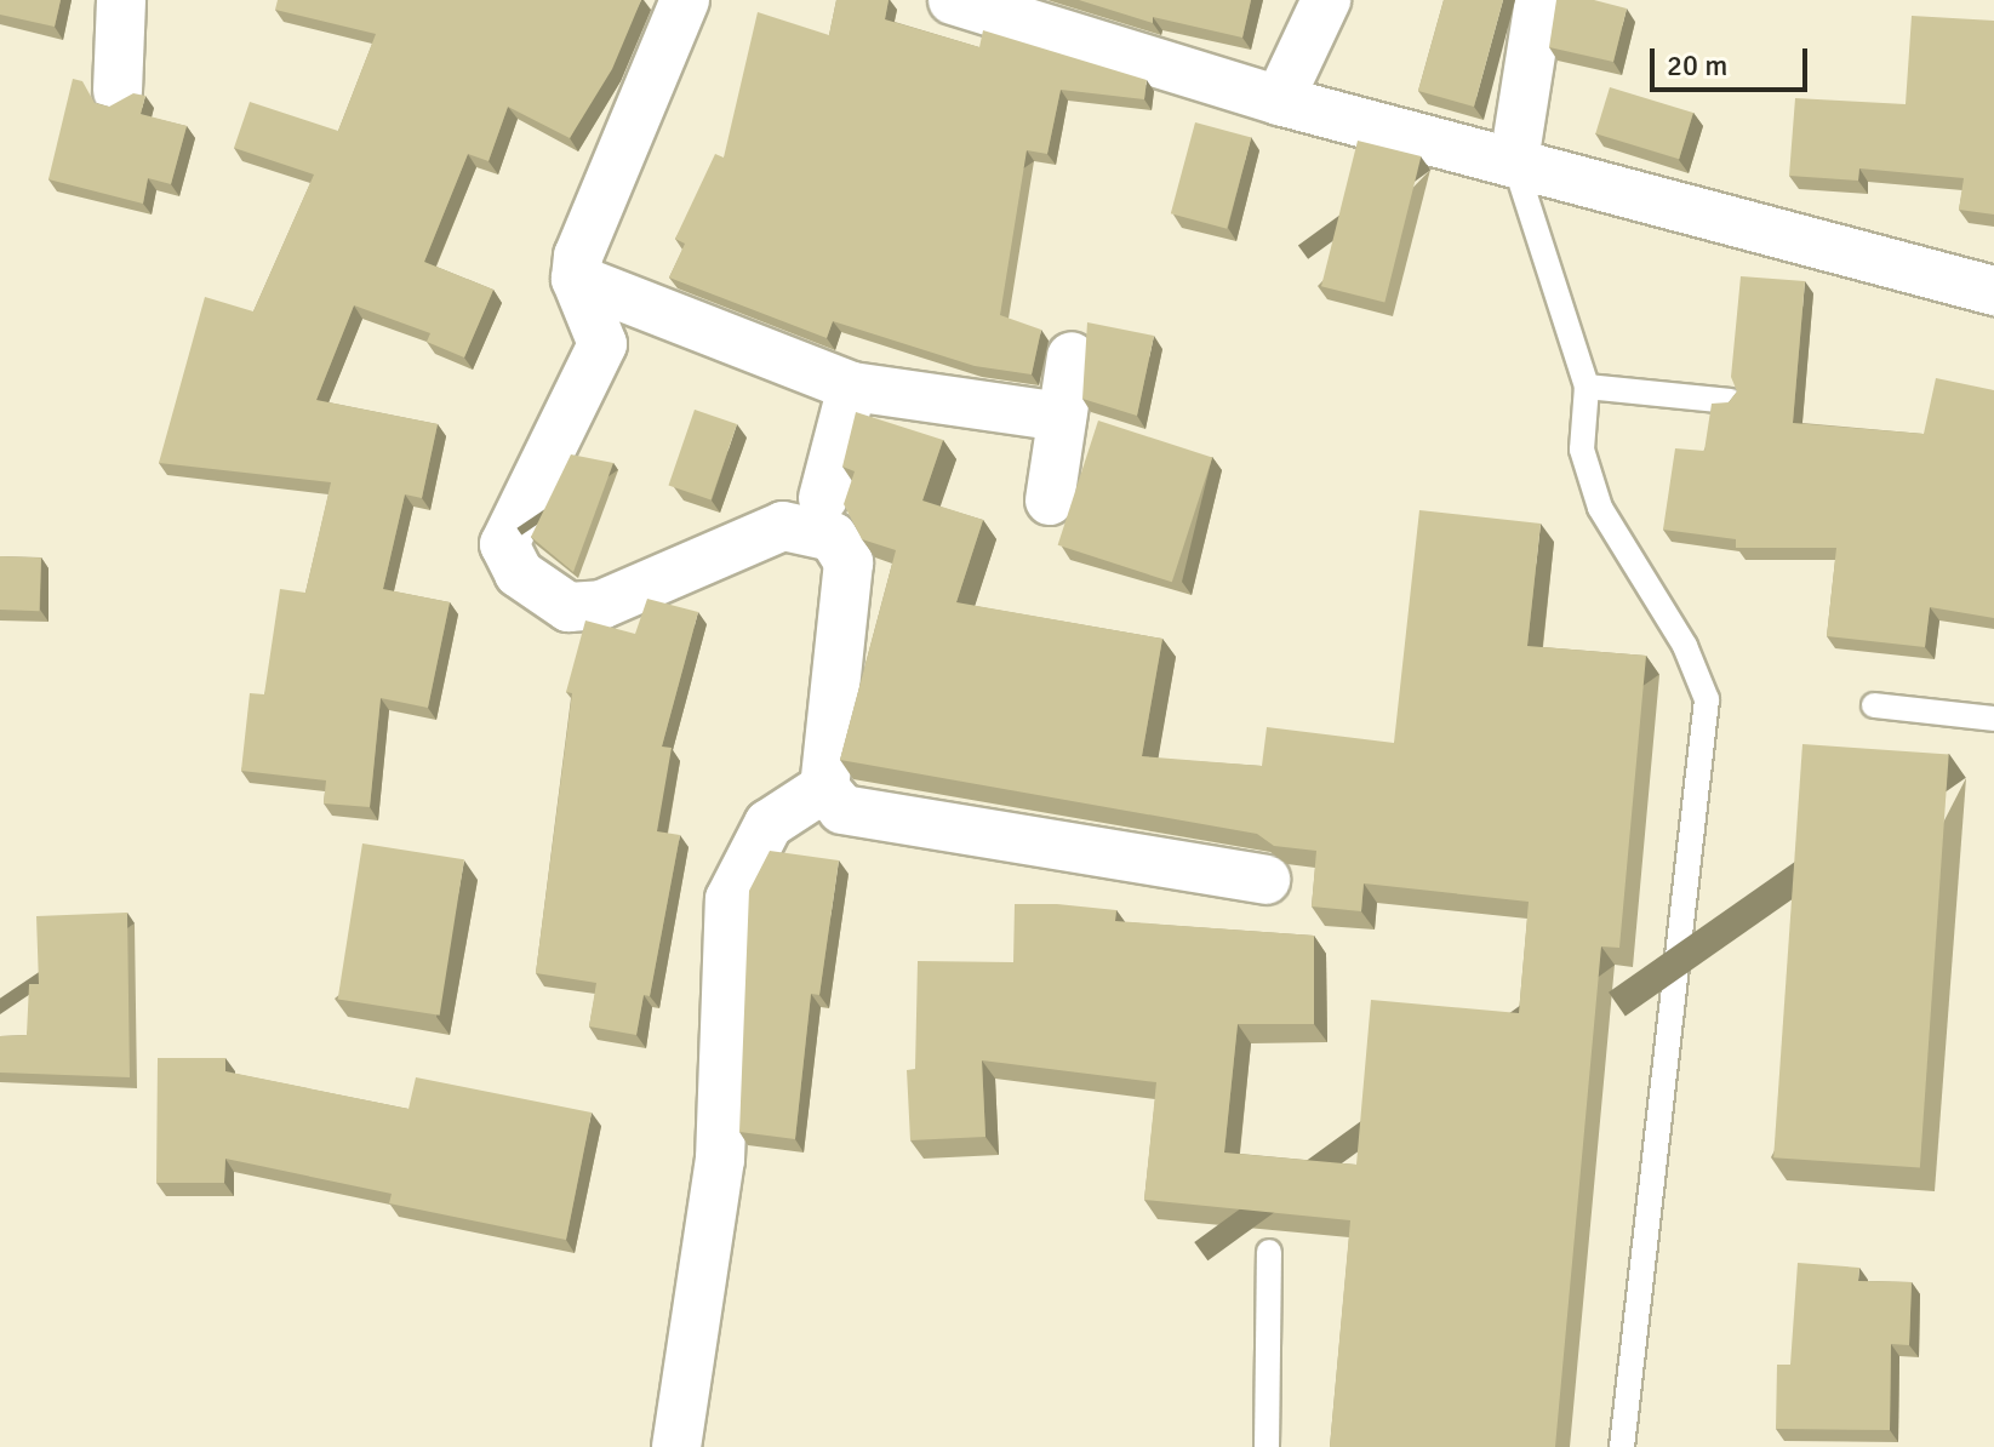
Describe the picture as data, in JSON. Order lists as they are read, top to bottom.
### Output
{
  "scale_bar": "20 m"
}
